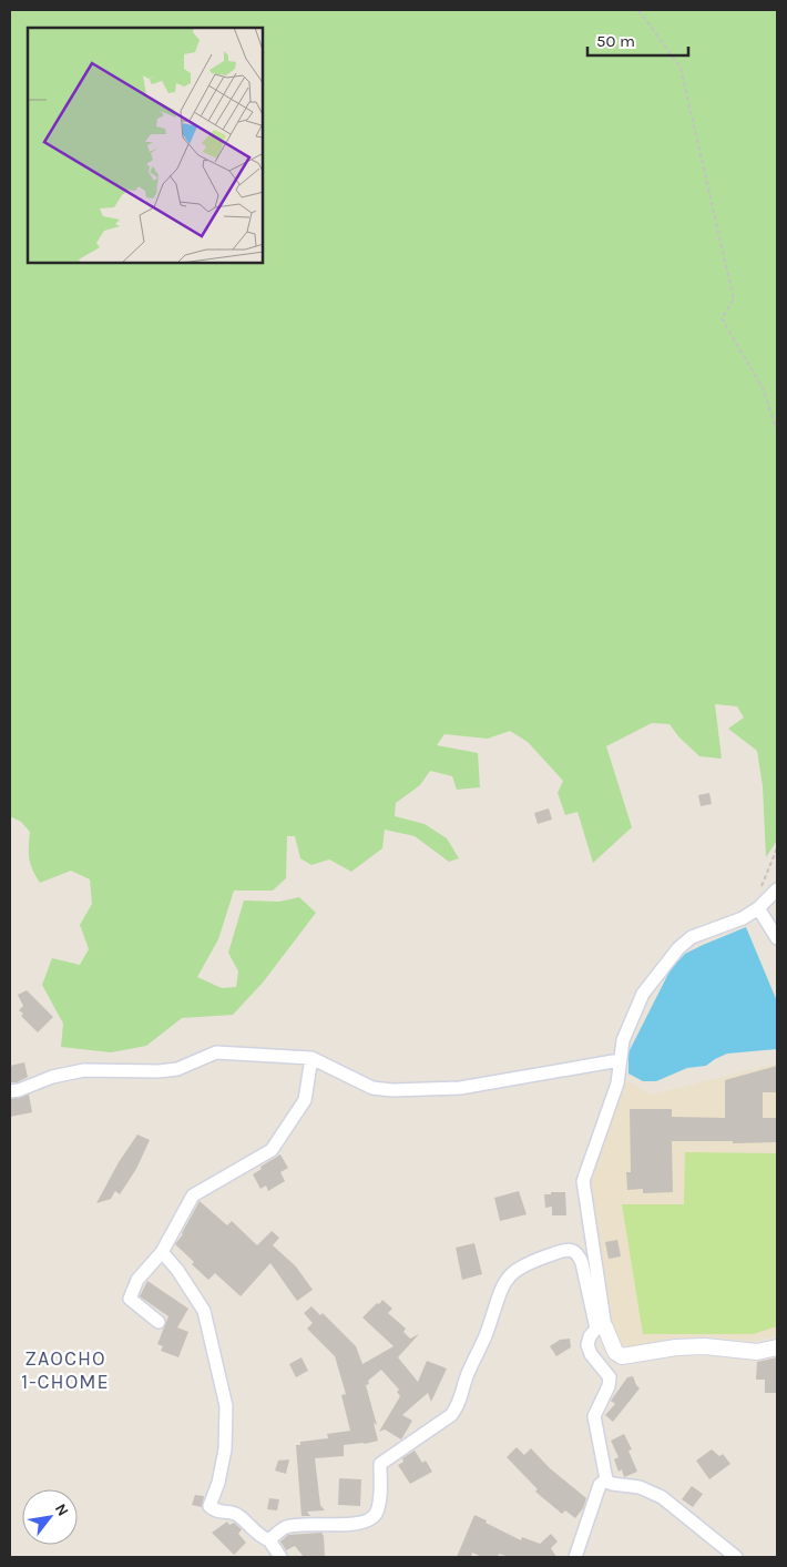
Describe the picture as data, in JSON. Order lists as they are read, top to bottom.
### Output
{
  "districts": ["ZAOCHO 1-CHOME"],
  "scale_bar": "50 m",
  "north": "top right"
}
